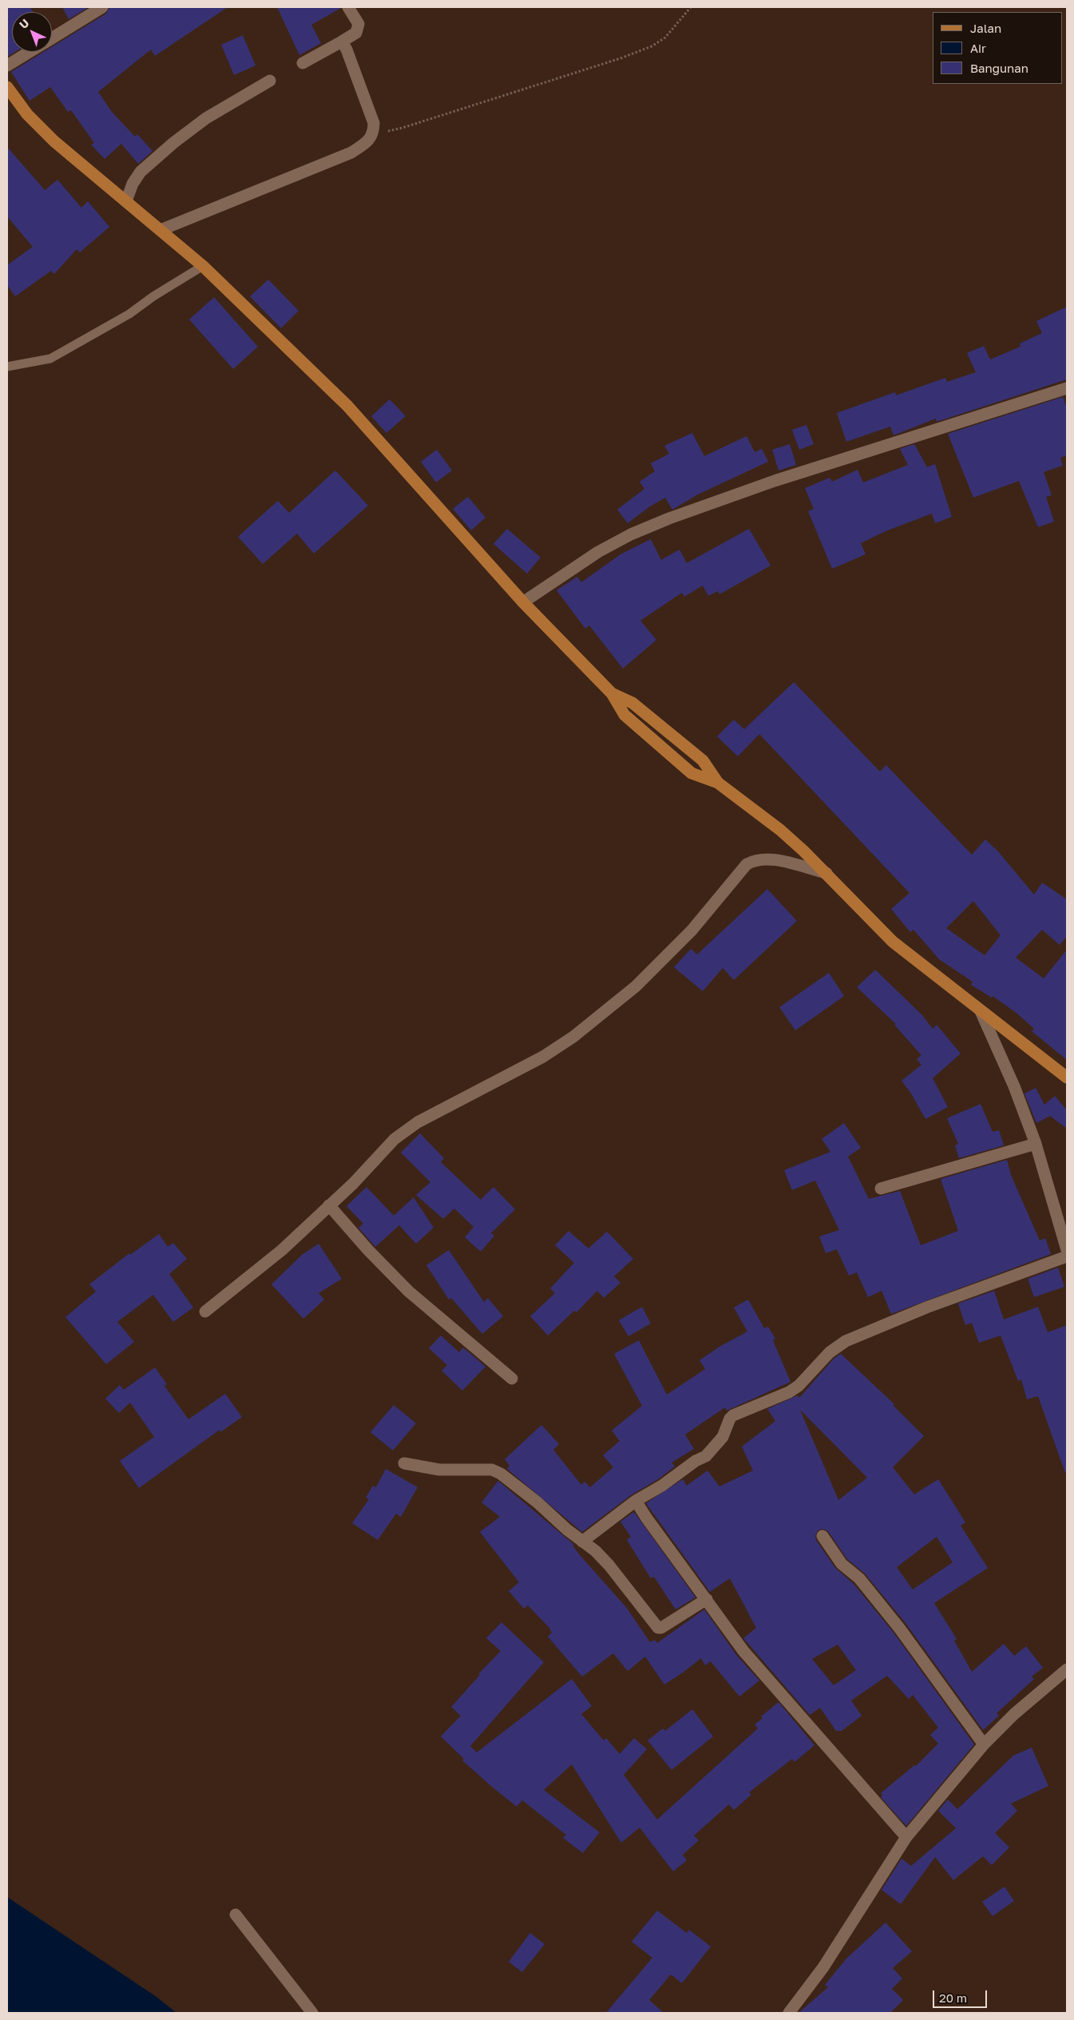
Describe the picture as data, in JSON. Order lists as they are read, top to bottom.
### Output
{
  "legend": ["Jalan", "Air", "Bangunan"],
  "scale_bar": "20 m",
  "north": "top left"
}
